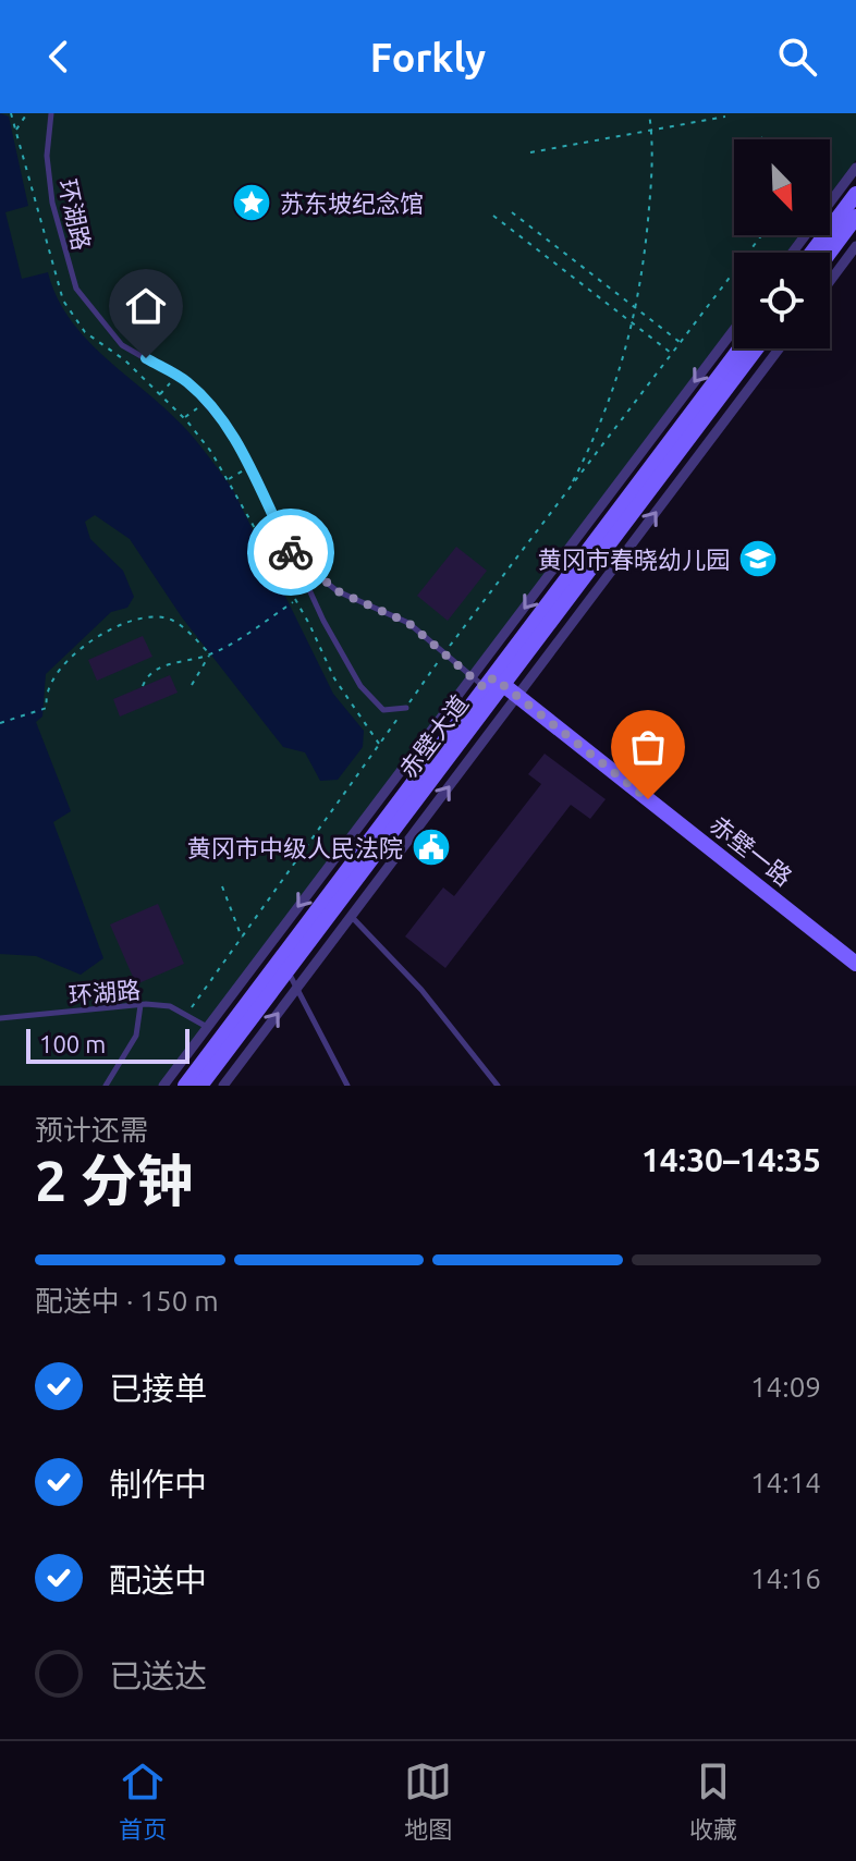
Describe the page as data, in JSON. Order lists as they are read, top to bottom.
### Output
{
  "streets": {
    "main road": ["赤壁大道", "赤壁一路"],
    "lane": ["环湖路"]
  },
  "crossings": [
    ["赤壁大道", "赤壁一路"]
  ],
  "places": {
    "place": ["苏东坡纪念馆"],
    "school or university": ["黄冈市春晓幼儿园"],
    "public building": ["黄冈市中级人民法院"]
  },
  "scale_bar": "100 m",
  "north": "bottom right",
  "page": {
    "header": "Forkly",
    "scale": "100 m",
    "heading": ["2 分钟", "预计还需", "14:30–14:35"],
    "bar": "配送中 · 150 m",
    "list": [
      ["已接单", "14:09"],
      ["制作中", "14:14"],
      ["配送中", "14:16"],
      "已送达"
    ],
    "tabs": ["首页", "地图", "收藏"]
  }
}
